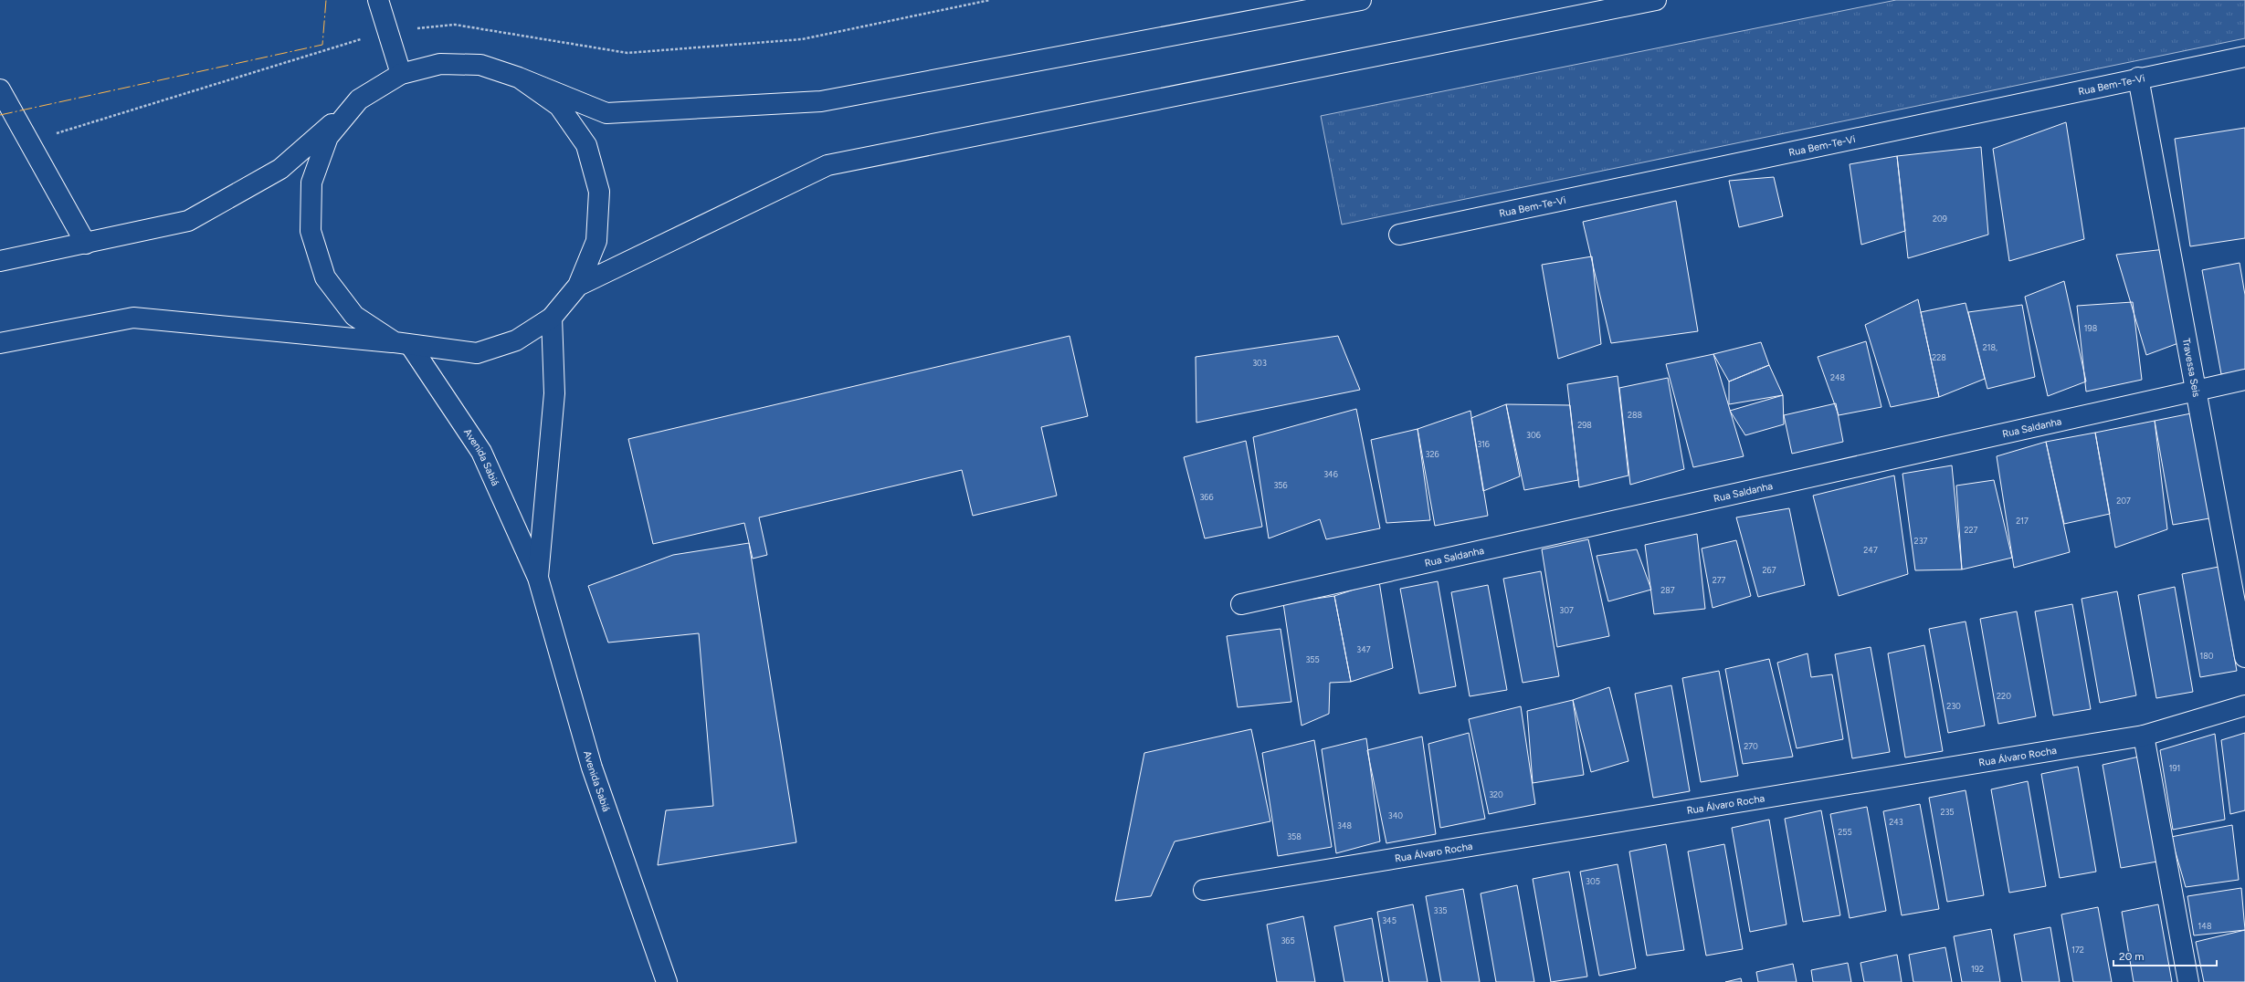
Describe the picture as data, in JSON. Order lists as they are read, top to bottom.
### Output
{
  "streets": {
    "street": [
      "Rua Bem-Te-Vi",
      "Travessa Seis",
      "Rua Saldanha",
      "Avenida Sabiá",
      "Rua Álvaro Rocha"
    ]
  },
  "crossings": [
    ["Rua Bem-Te-Vi", "Travessa Seis"],
    ["Travessa Seis", "Rua Saldanha"]
  ],
  "house_numbers": [
    "209",
    "198",
    "218,",
    "228",
    "303",
    "248",
    "288",
    "298",
    "306",
    "316",
    "326",
    "346",
    "356",
    "366",
    "207",
    "217",
    "227",
    "237",
    "247",
    "267",
    "277",
    "287",
    "307",
    "347",
    "180",
    "355",
    "220",
    "230",
    "270",
    "191",
    "320",
    "235",
    "340",
    "243",
    "348",
    "255",
    "358",
    "305",
    "335",
    "345",
    "148",
    "365",
    "172",
    "192"
  ],
  "scale_bar": "20 m"
}
